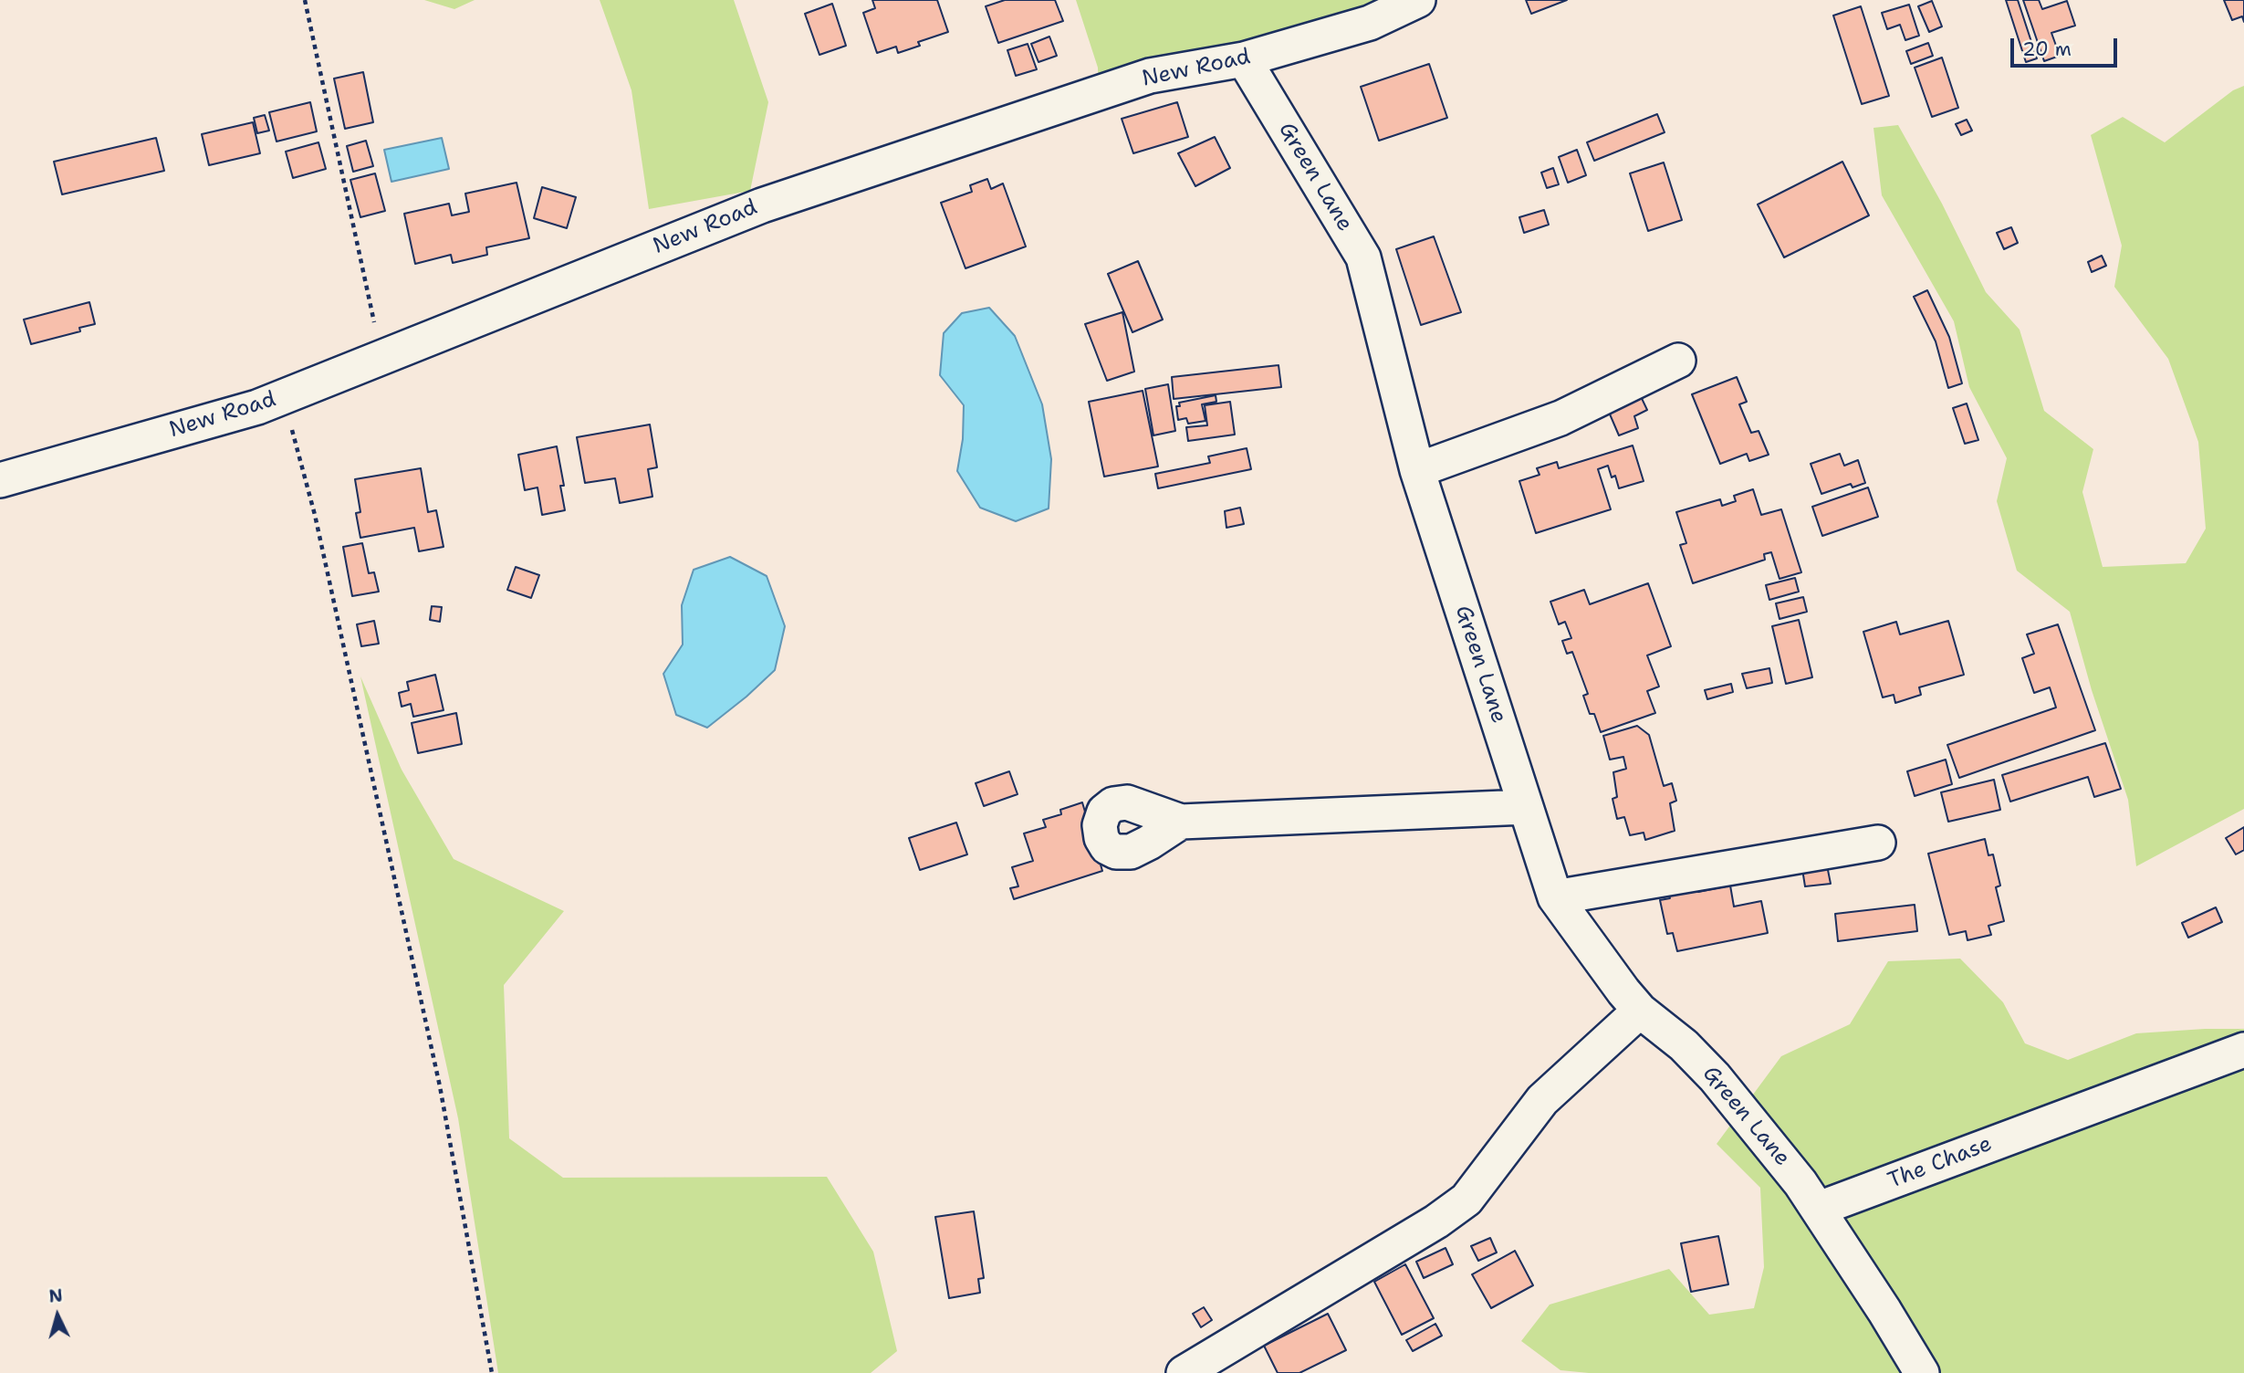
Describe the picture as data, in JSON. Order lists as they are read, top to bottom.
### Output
{
  "streets": {
    "street": ["New Road", "Green Lane", "The Chase"]
  },
  "crossings": [
    ["New Road", "Green Lane"],
    ["Green Lane", "The Chase"]
  ],
  "scale_bar": "20 m",
  "north": "top"
}
